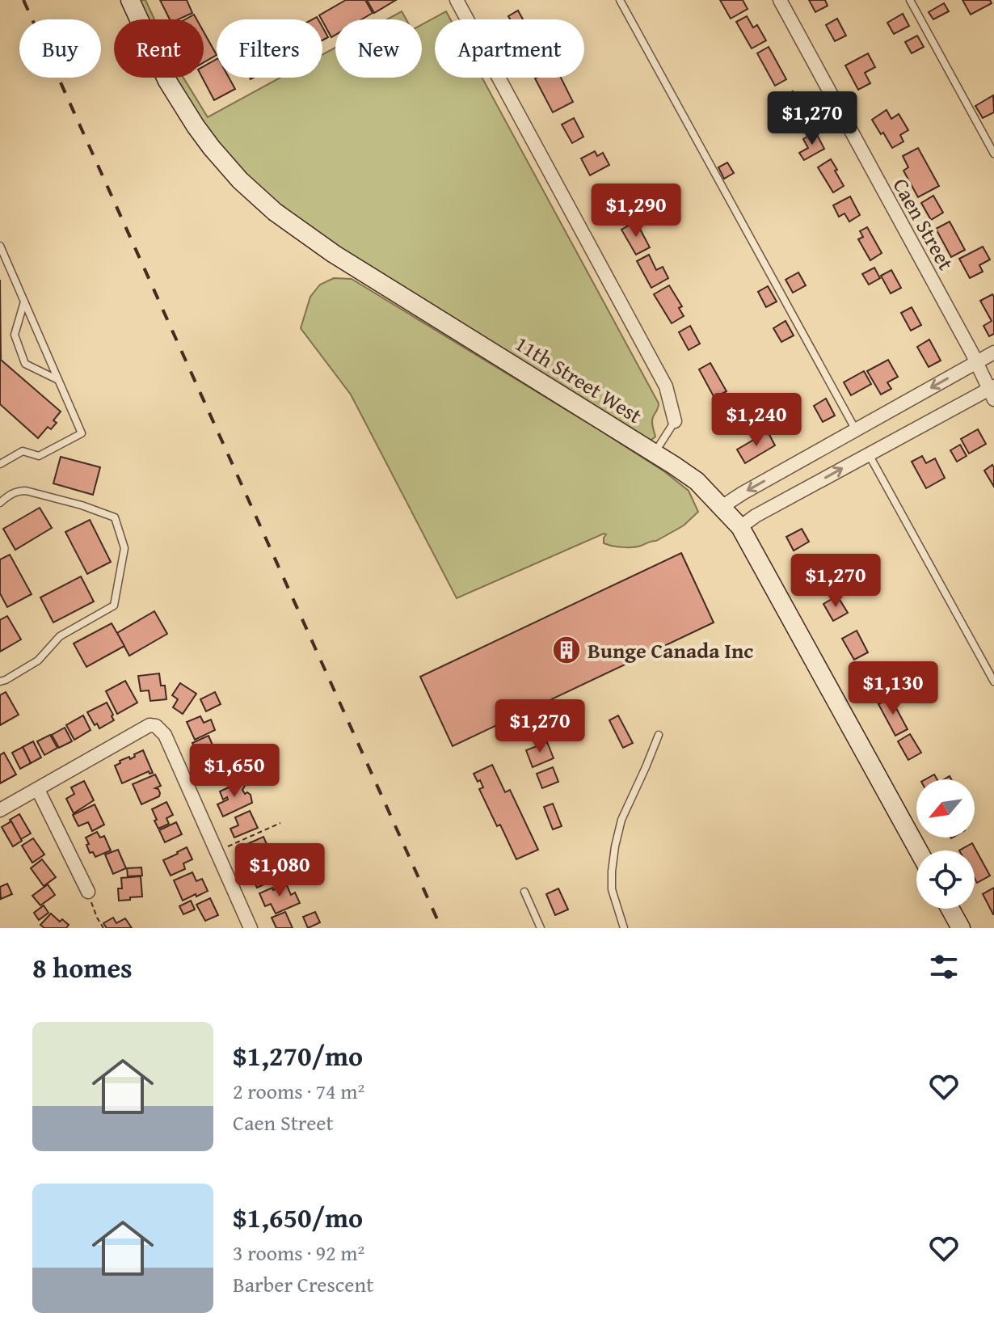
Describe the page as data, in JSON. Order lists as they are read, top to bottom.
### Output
{
  "streets": {
    "main road": ["11th Street West"],
    "street": ["Caen Street"]
  },
  "places": {
    "building": ["Bunge Canada Inc"]
  },
  "north": "bottom left",
  "page": {
    "chip": [
      "Buy",
      "Rent",
      "Filters",
      "New",
      "Apartment"
    ],
    "price": [
      "$1,270",
      "$1,290",
      "$1,240",
      "$1,270",
      "$1,130",
      "$1,270",
      "$1,650",
      "$1,080"
    ],
    "heading": "8 homes",
    "list": [
      {
        "name": "$1,270/mo",
        "note": "2 rooms · 74 m² · Caen Street"
      },
      {
        "name": "$1,650/mo",
        "note": "3 rooms · 92 m² · Barber Crescent"
      }
    ]
  }
}
